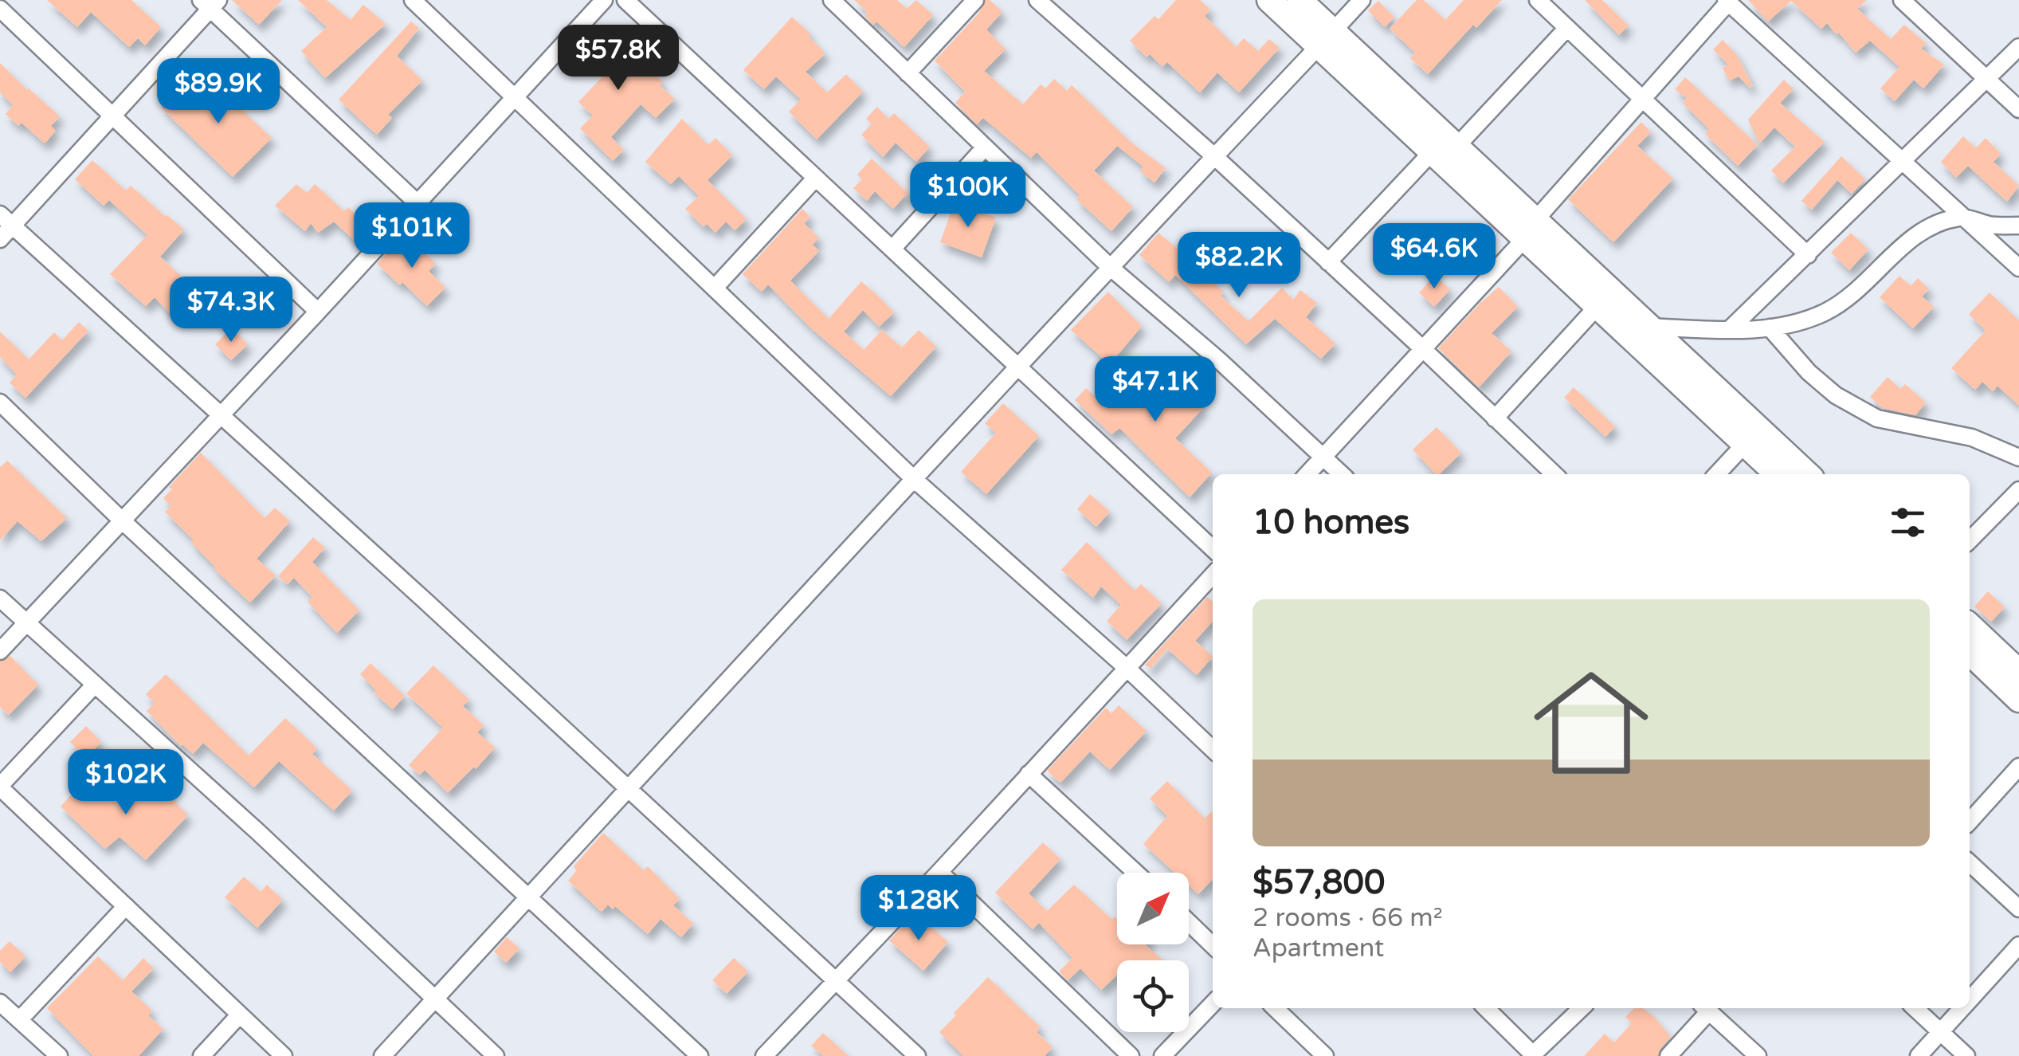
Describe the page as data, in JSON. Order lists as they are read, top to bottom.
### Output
{
  "north": "top right",
  "page": {
    "price": [
      "$57.8K",
      "$89.9K",
      "$100K",
      "$101K",
      "$64.6K",
      "$82.2K",
      "$74.3K",
      "$47.1K",
      "$102K",
      "$128K"
    ],
    "heading": "10 homes",
    "list": [
      {
        "name": "$57,800",
        "note": "2 rooms · 66 m² · Apartment"
      }
    ]
  }
}
